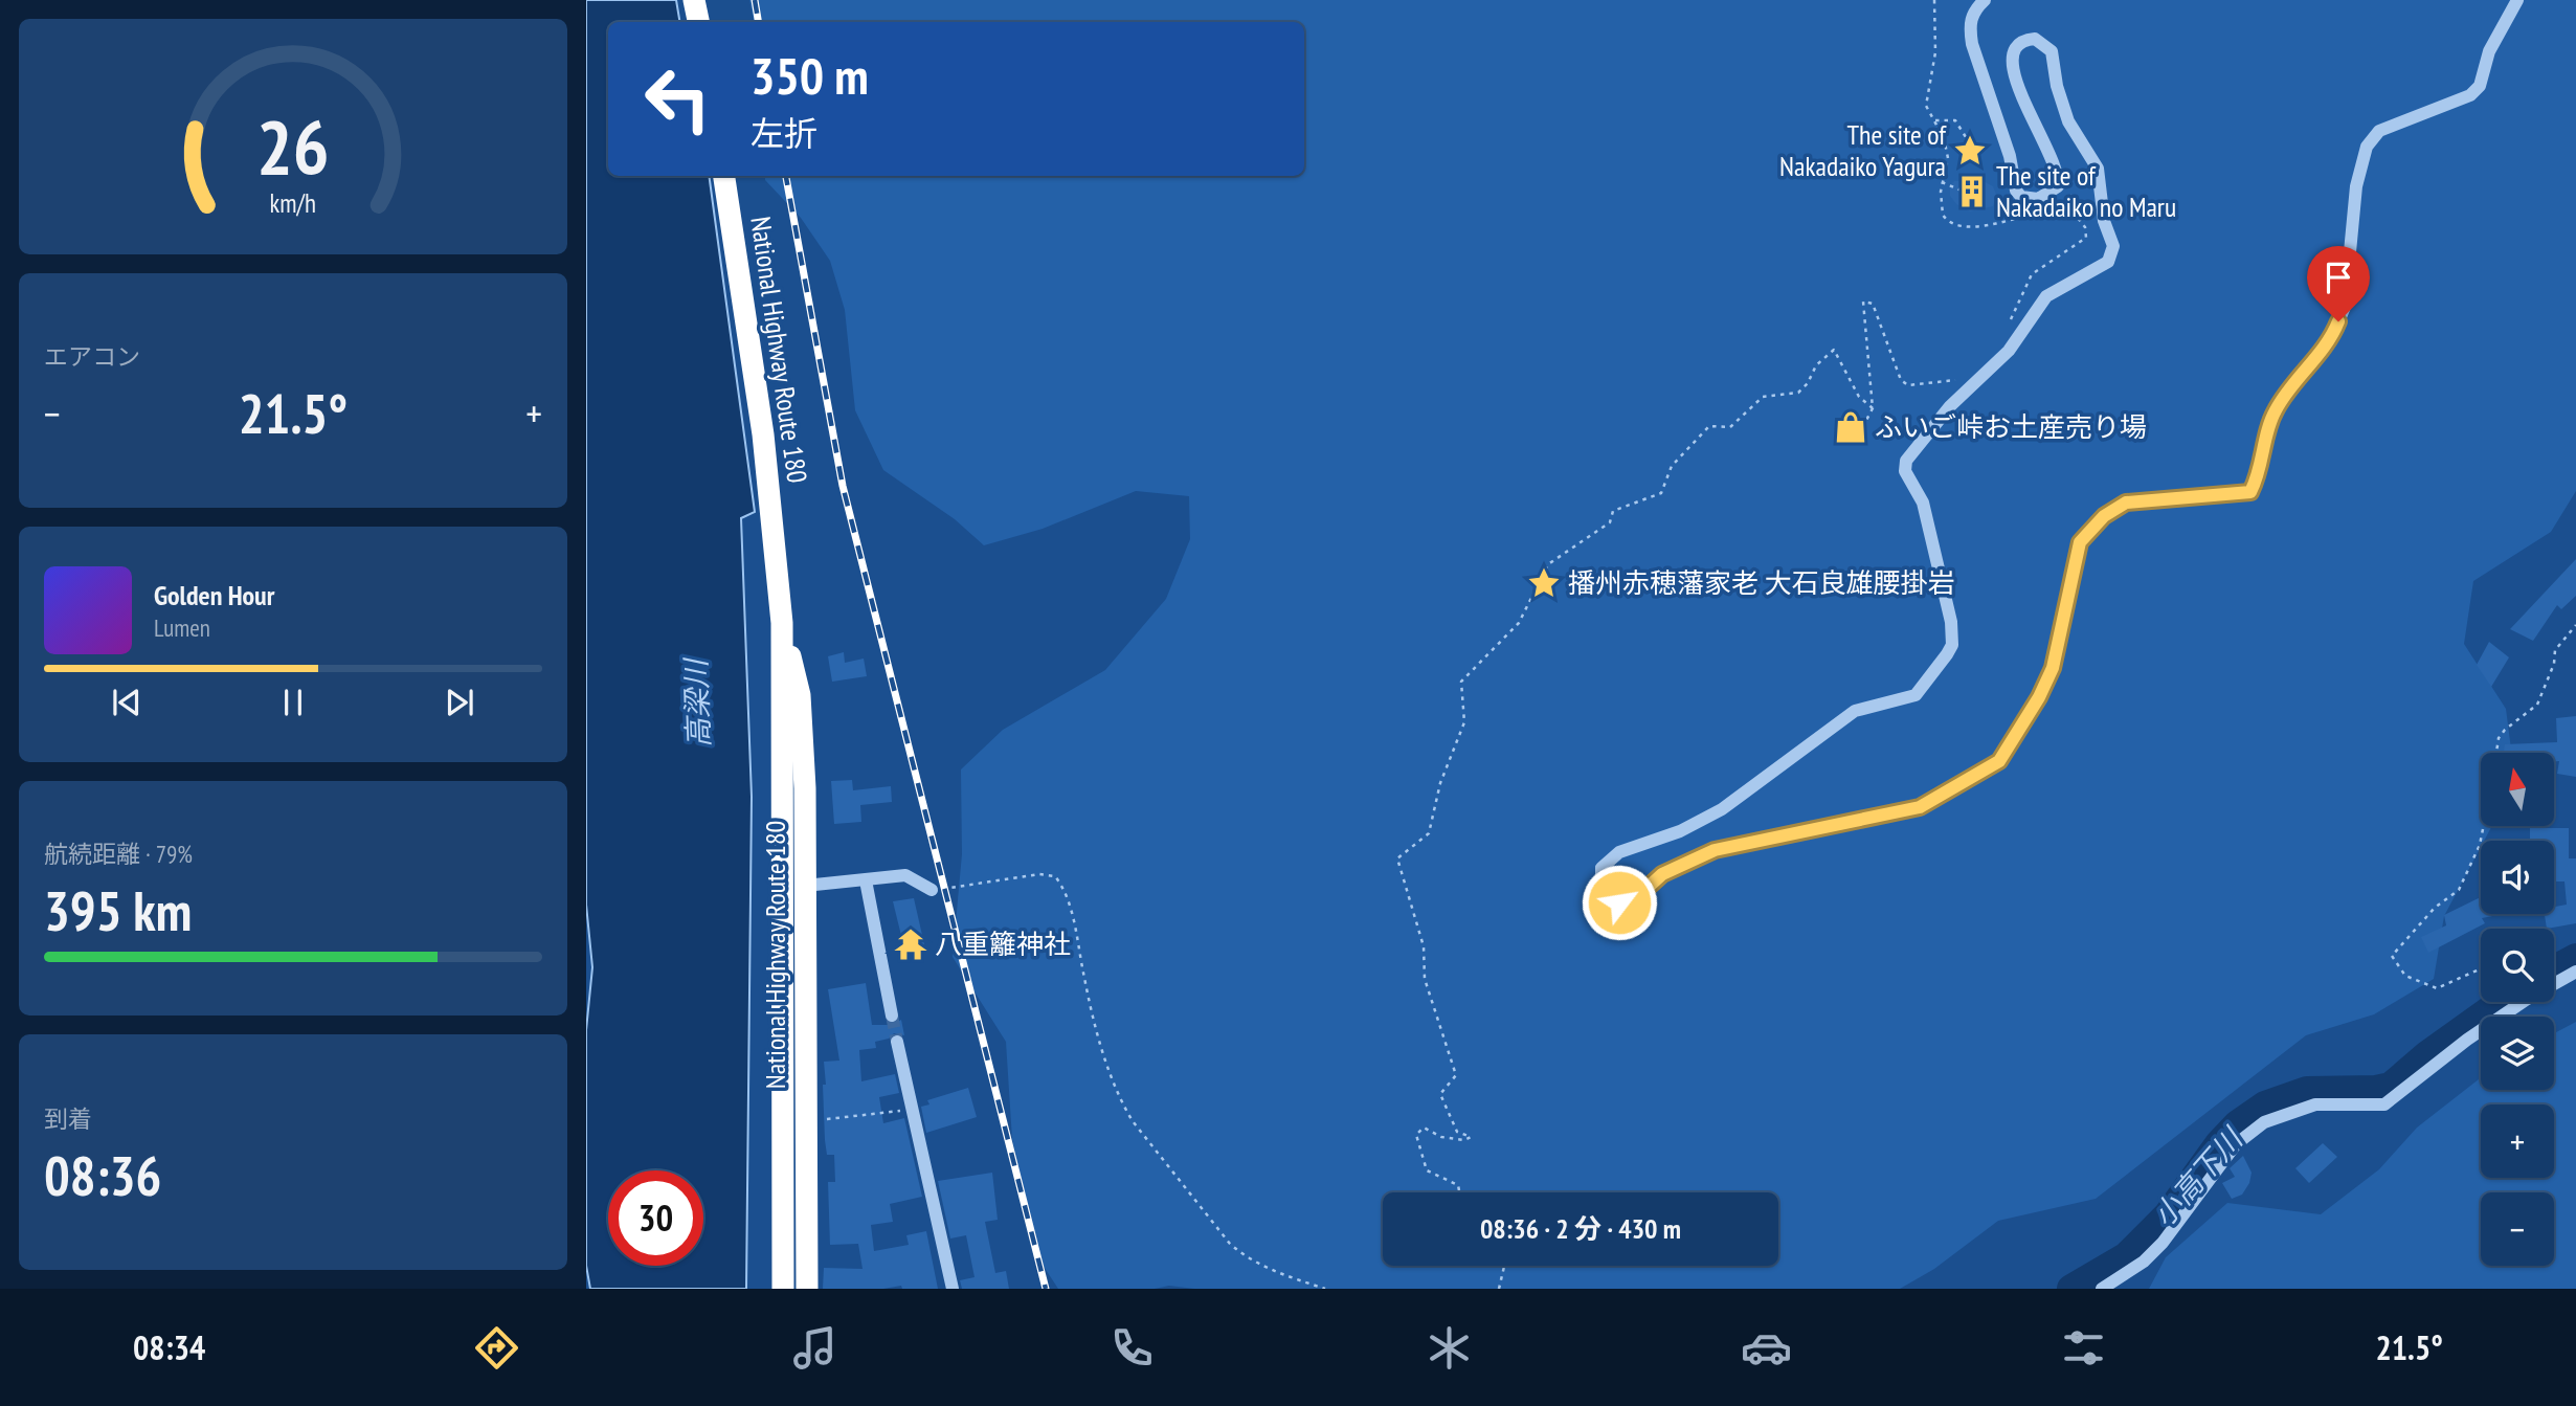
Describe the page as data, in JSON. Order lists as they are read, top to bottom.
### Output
{
  "streets": {
    "highway": ["National Highway Route 180"]
  },
  "water": ["高梁川", "小高下川"],
  "places": {
    "place": ["The site of Nakadaiko Yagura", "播州赤穂藩家老 大石良雄腰掛岩"],
    "building": ["The site of Nakadaiko no Maru"],
    "shop": ["ふいご峠お土産売り場"],
    "temple": ["八重籬神社"]
  },
  "north": "top",
  "page": {
    "turn": ["350 m", "左折"],
    "tile": [
      "エアコン",
      ["航続距離 · 79%", "395 km"],
      ["到着", "08:36"]
    ],
    "heat": ["−", "21.5°", "+"],
    "song": ["Golden Hour", "Lumen"],
    "map_buttons": ["+", "−"],
    "limit": "30",
    "trip": "08:36 · 2 分 · 430 m",
    "tabs": ["08:34", "21.5°"],
    "gauge": ["26", "km/h"]
  }
}
